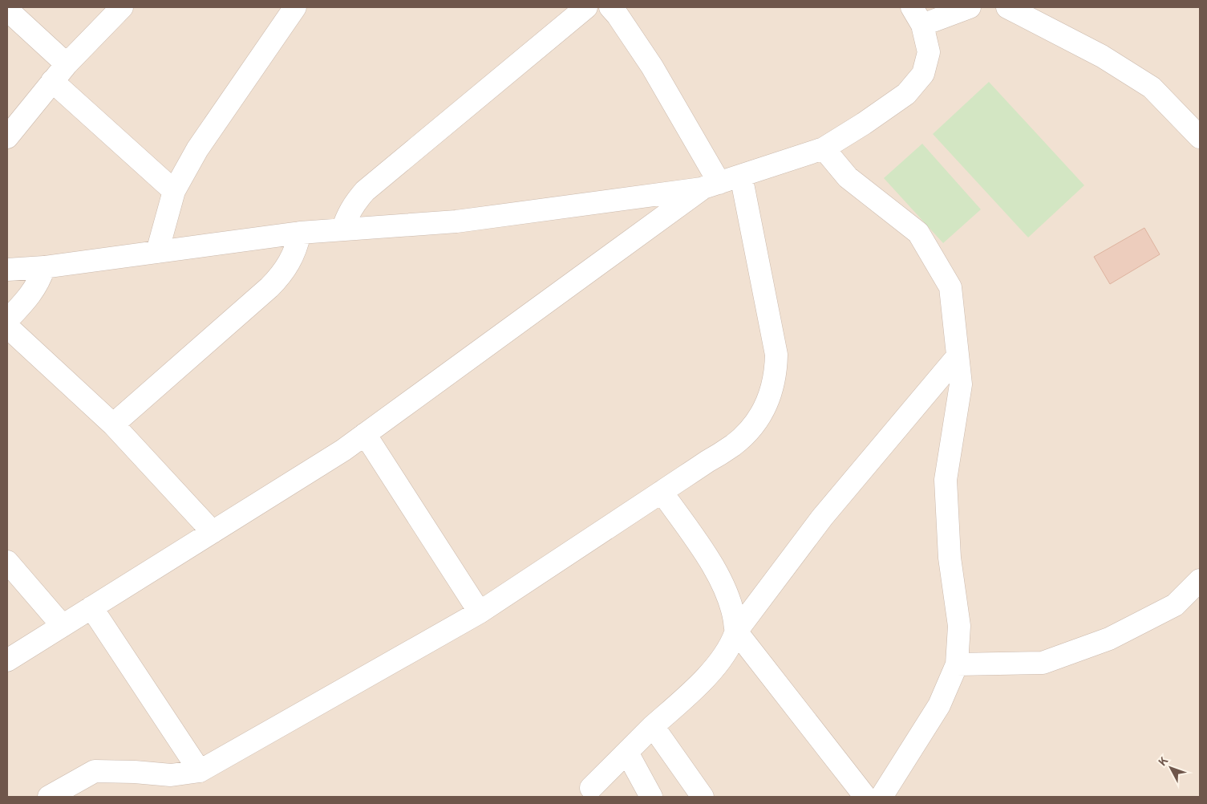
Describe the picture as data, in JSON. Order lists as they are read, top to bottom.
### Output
{
  "north": "top left"
}
